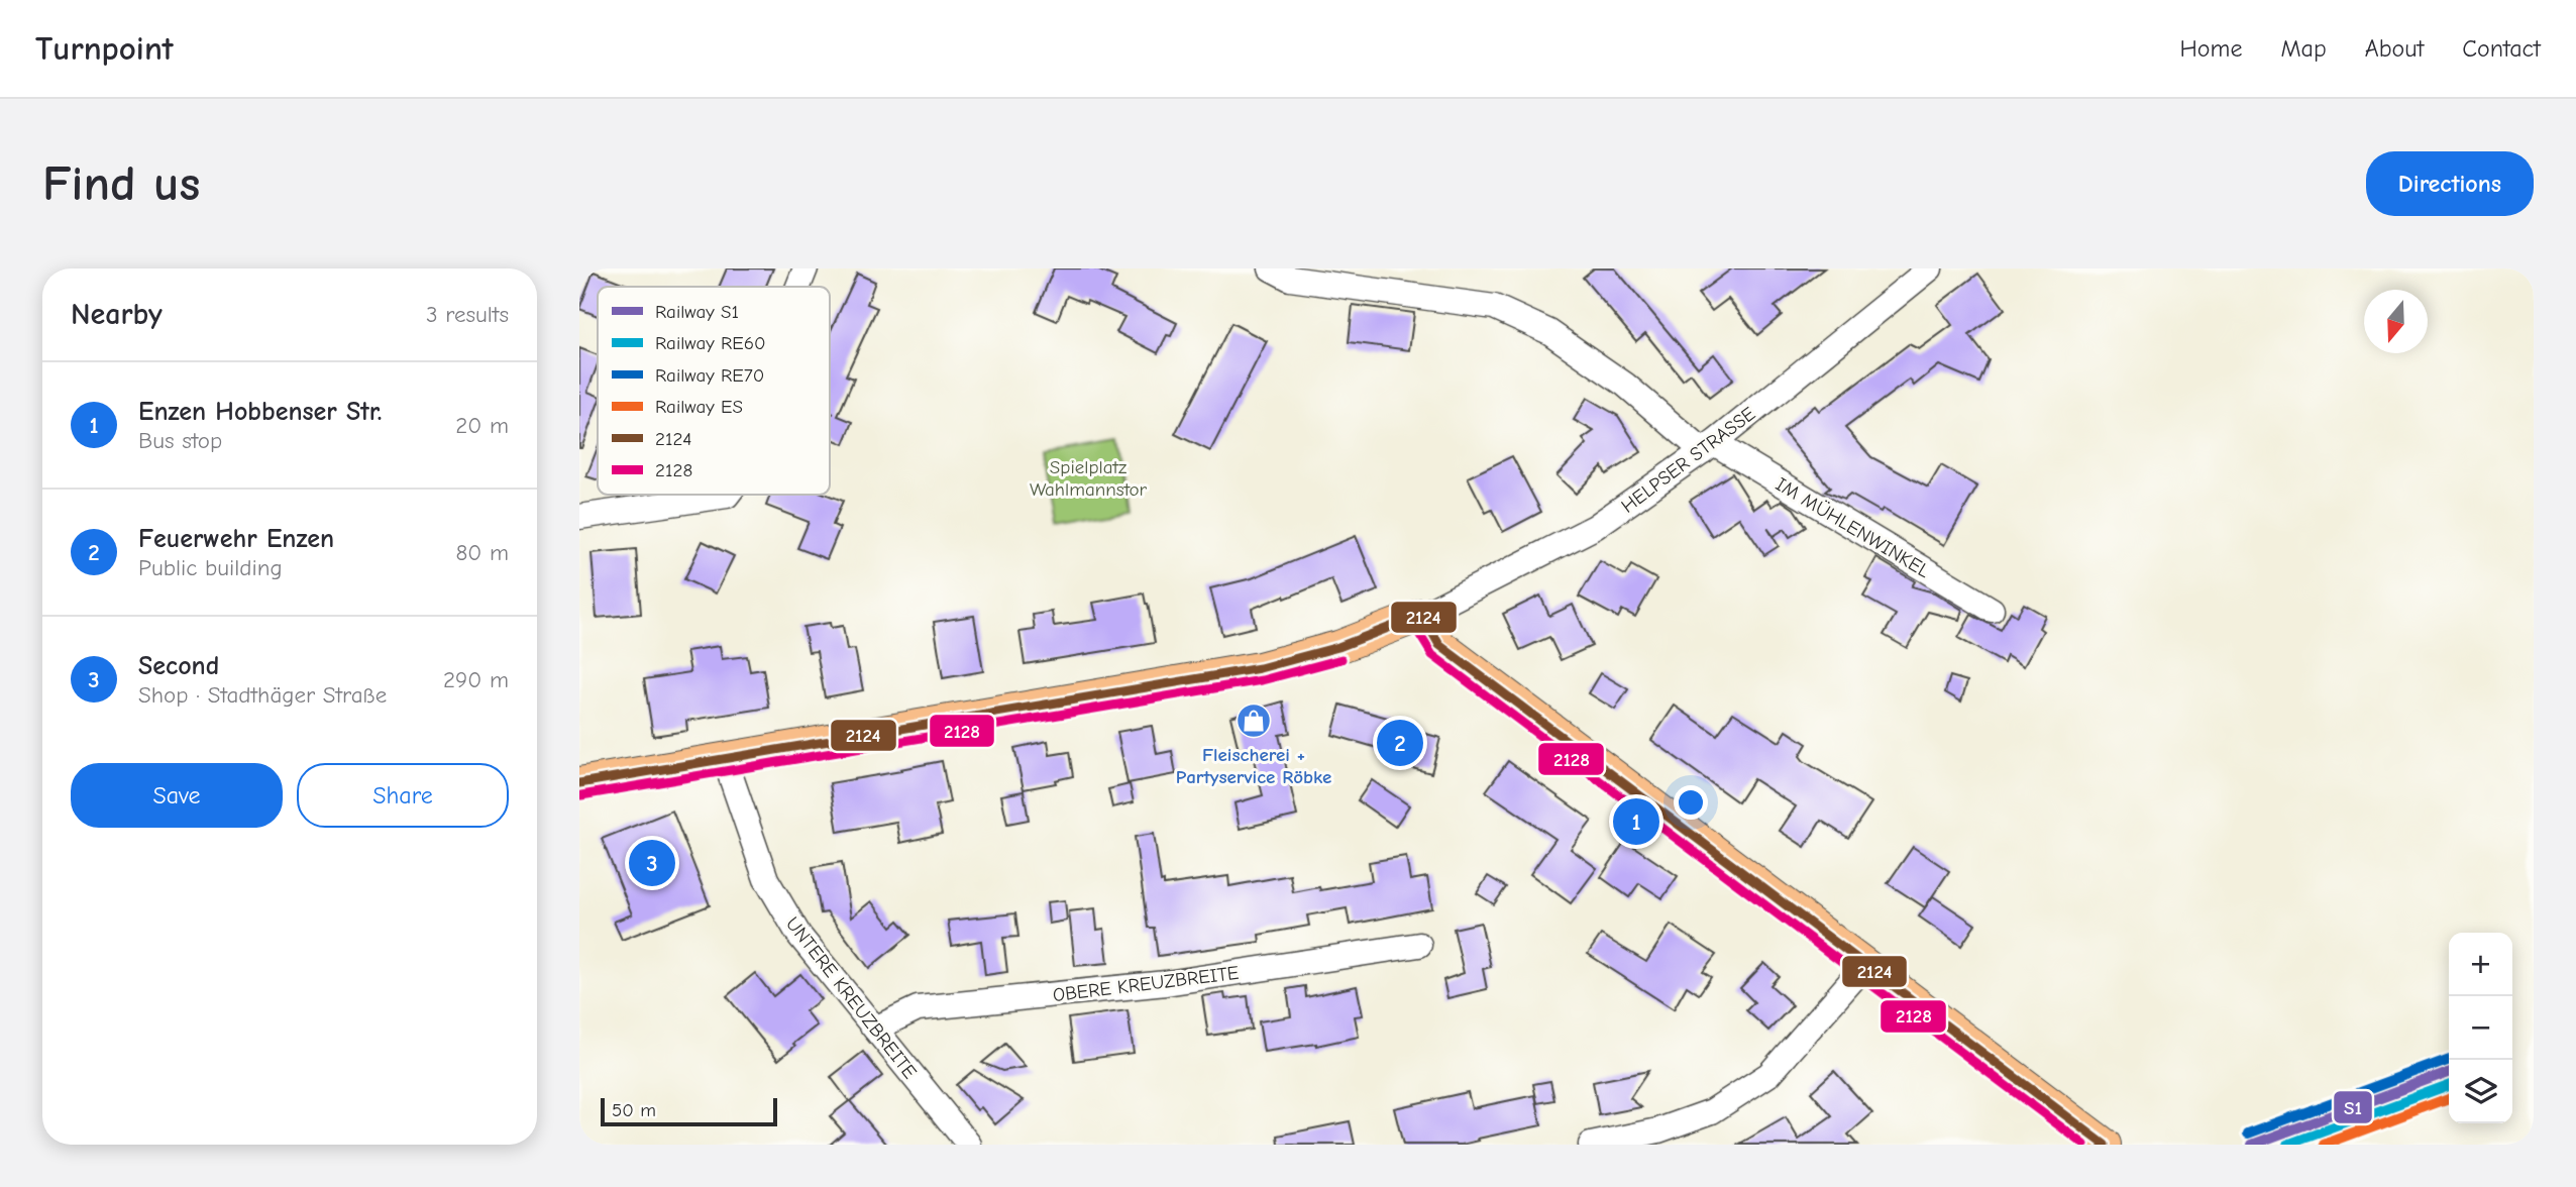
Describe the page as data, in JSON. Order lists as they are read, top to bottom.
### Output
{
  "streets": {
    "street": [
      "HELPSER STRASSE",
      "IM MÜHLENWINKEL",
      "OBERE KREUZBREITE",
      "UNTERE KREUZBREITE"
    ]
  },
  "crossings": [
    ["HELPSER STRASSE", "IM MÜHLENWINKEL"],
    ["OBERE KREUZBREITE", "UNTERE KREUZBREITE"]
  ],
  "parks": ["Spielplatz Wahlmannstor"],
  "places": {
    "shop": ["Fleischerei + Partyservice Röbke"]
  },
  "lines": [
    "transit line 2124",
    "transit line 2128",
    "rail line RE70",
    "rail line S1",
    "rail line RE60",
    "rail line ES"
  ],
  "legend": [
    "Railway S1",
    "Railway RE60",
    "Railway RE70",
    "Railway ES",
    "2124",
    "2128"
  ],
  "scale_bar": "50 m",
  "north": "bottom",
  "page": {
    "header": "Turnpoint",
    "nav": [
      "Home",
      "Map",
      "About",
      "Contact"
    ],
    "buttons": [
      "Directions",
      ["Save", "Share"]
    ],
    "title": "Find us",
    "heading": ["Nearby", "3 results"],
    "list": [
      {
        "mark": "1",
        "name": "Enzen Hobbenser Str.",
        "note": "Bus stop",
        "value": "20 m"
      },
      {
        "mark": "2",
        "name": "Feuerwehr Enzen",
        "note": "Public building",
        "value": "80 m"
      },
      {
        "mark": "3",
        "name": "Second",
        "note": "Shop · Stadthäger Straße",
        "value": "290 m"
      }
    ],
    "pins": ["2", "1", "3"],
    "map_buttons": ["+", "−"],
    "scale": "50 m"
  }
}
